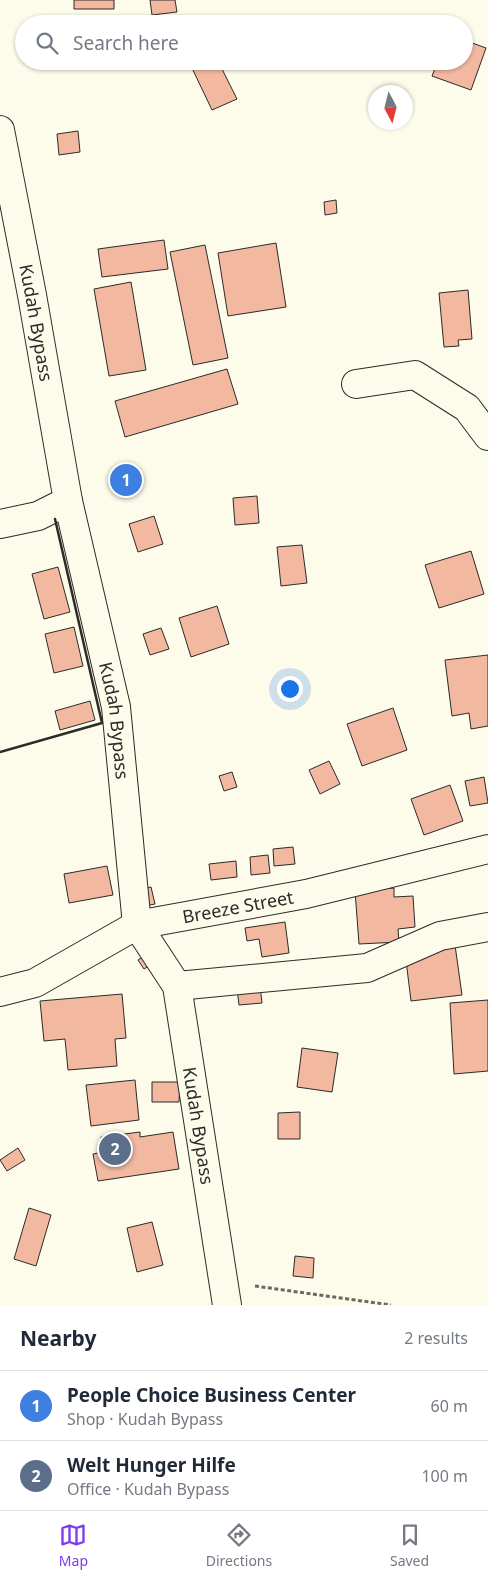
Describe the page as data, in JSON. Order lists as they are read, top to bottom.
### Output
{
  "streets": {
    "street": ["Kudah Bypass", "Breeze Street"]
  },
  "crossings": [
    ["Kudah Bypass", "Breeze Street"]
  ],
  "north": "bottom",
  "page": {
    "search": "Search here",
    "pins": ["1", "2"],
    "heading": ["Nearby", "2 results"],
    "list": [
      {
        "mark": "1",
        "name": "People Choice Business Center",
        "note": "Shop · Kudah Bypass",
        "value": "60 m"
      },
      {
        "mark": "2",
        "name": "Welt Hunger Hilfe",
        "note": "Office · Kudah Bypass",
        "value": "100 m"
      }
    ],
    "nav": ["Map", "Directions", "Saved"]
  }
}
